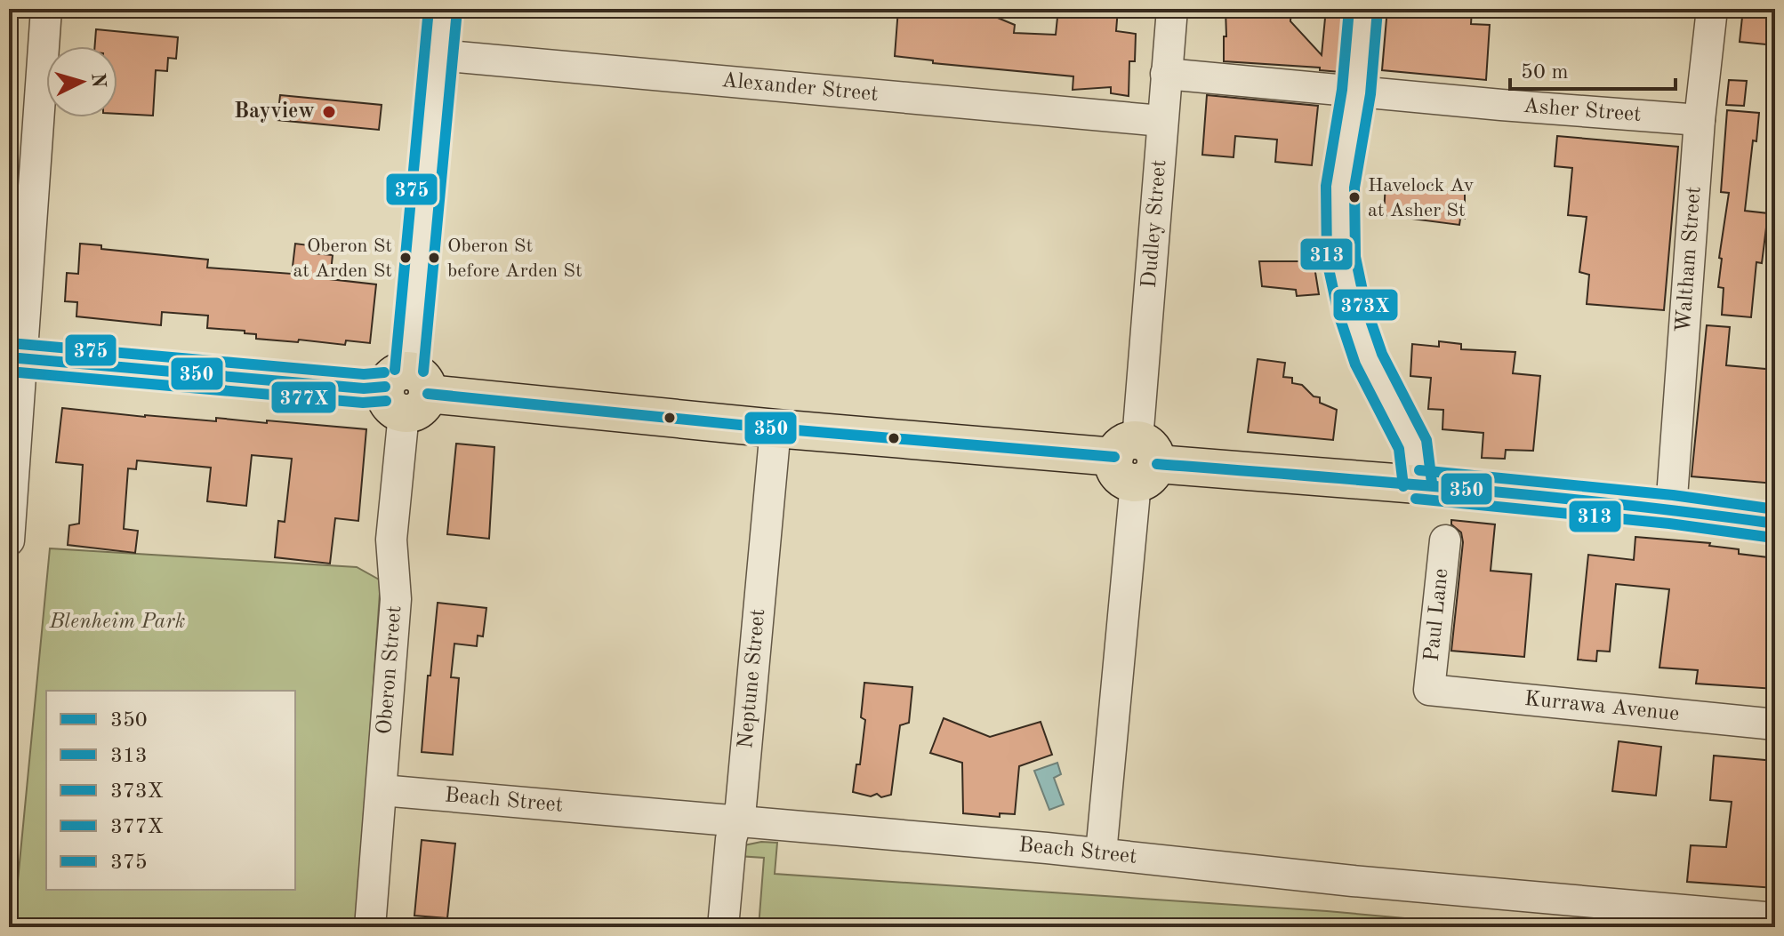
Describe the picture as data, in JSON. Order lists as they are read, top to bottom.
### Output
{
  "streets": {
    "street": [
      "Alexander Street",
      "Asher Street",
      "Dudley Street",
      "Waltham Street",
      "Paul Lane",
      "Oberon Street",
      "Neptune Street",
      "Kurrawa Avenue",
      "Beach Street"
    ]
  },
  "crossings": [
    ["Alexander Street", "Dudley Street"],
    ["Alexander Street", "Oberon Street"],
    ["Asher Street", "Dudley Street"],
    ["Asher Street", "Waltham Street"],
    ["Dudley Street", "Beach Street"],
    ["Paul Lane", "Kurrawa Avenue"],
    ["Oberon Street", "Beach Street"],
    ["Neptune Street", "Beach Street"]
  ],
  "parks": ["Blenheim Park"],
  "places": [
    "Bayview",
    "Havelock Av at Asher St",
    "Oberon St at Arden St",
    "Oberon St before Arden St"
  ],
  "lines": [
    "transit line 313",
    "transit line 375",
    "transit line 373X",
    "transit line 377X",
    "transit line 350"
  ],
  "legend": [
    "350",
    "313",
    "373X",
    "377X",
    "375"
  ],
  "scale_bar": "50 m",
  "north": "right"
}
